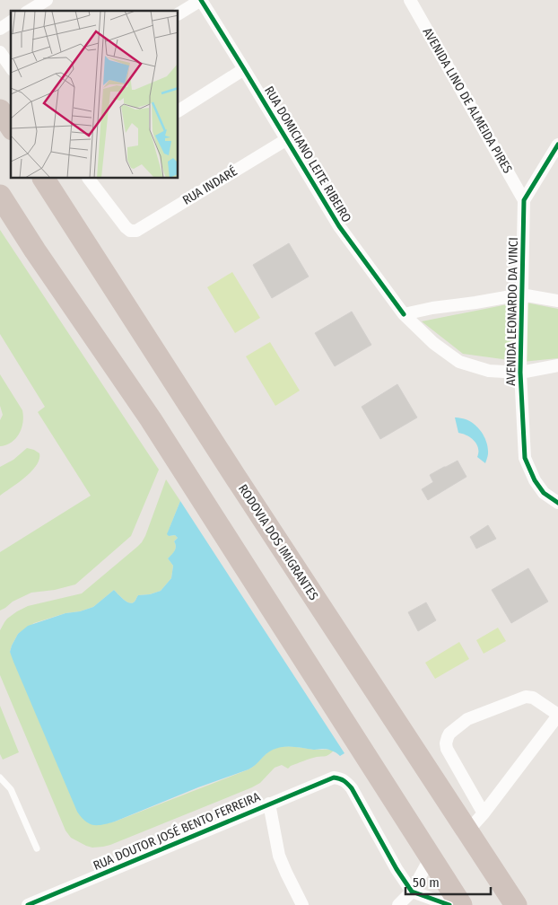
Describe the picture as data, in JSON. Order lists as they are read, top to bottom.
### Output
{
  "streets": {
    "highway": ["RODOVIA DOS IMIGRANTES"],
    "street": [
      "AVENIDA LINO DE ALMEIDA PIRES",
      "RUA DOMICIANO LEITE RIBEIRO",
      "RUA INDARÉ",
      "AVENIDA LEONARDO DA VINCI",
      "RUA DOUTOR JOSÉ BENTO FERREIRA"
    ]
  },
  "crossings": [
    ["AVENIDA LINO DE ALMEIDA PIRES", "AVENIDA LEONARDO DA VINCI"],
    ["RUA DOMICIANO LEITE RIBEIRO", "RUA INDARÉ"],
    ["RUA DOMICIANO LEITE RIBEIRO", "AVENIDA LEONARDO DA VINCI"]
  ],
  "scale_bar": "50 m"
}
